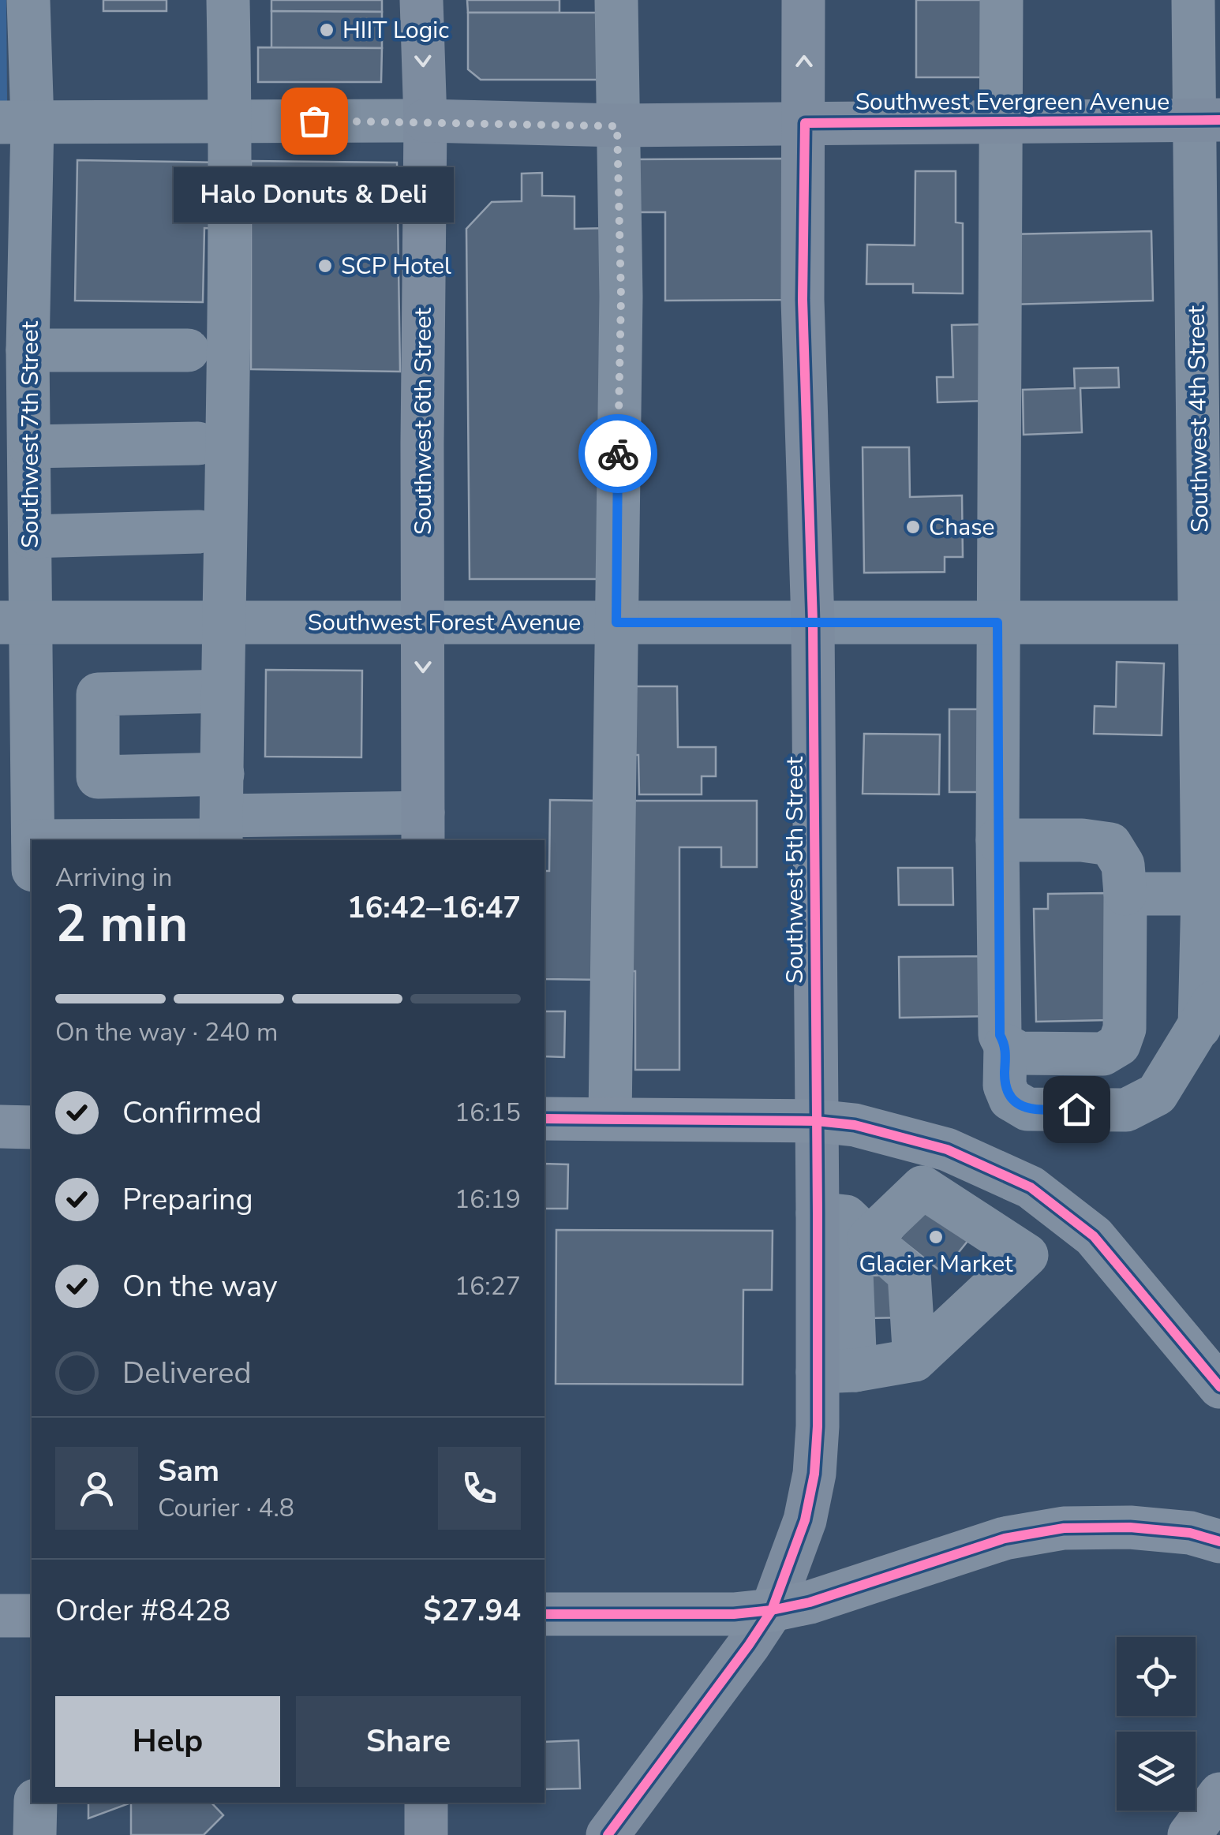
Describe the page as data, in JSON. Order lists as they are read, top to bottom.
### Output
{
  "streets": {
    "main road": ["Southwest Evergreen Avenue", "Southwest 6th Street", "Southwest 5th Street"],
    "street": ["Southwest 4th Street", "Southwest 7th Street", "Southwest Forest Avenue"]
  },
  "crossings": [
    ["Southwest Evergreen Avenue", "Southwest 4th Street"],
    ["Southwest Evergreen Avenue", "Southwest 6th Street"],
    ["Southwest Evergreen Avenue", "Southwest 7th Street"],
    ["Southwest Evergreen Avenue", "Southwest 5th Street"],
    ["Southwest 4th Street", "Southwest Forest Avenue"],
    ["Southwest 6th Street", "Southwest Forest Avenue"],
    ["Southwest 7th Street", "Southwest Forest Avenue"],
    ["Southwest Forest Avenue", "Southwest 5th Street"]
  ],
  "one_way": ["Southwest 6th Street"],
  "places": [
    "HIIT Logic",
    "Halo Donuts & Deli",
    "SCP Hotel",
    "Chase",
    "Glacier Market"
  ],
  "page": {
    "bubble": "Halo Donuts & Deli",
    "heading": ["2 min", "Arriving in", "16:42–16:47"],
    "panel": [
      "Sam",
      "Courier · 4.8",
      "Order #8428",
      "$27.94"
    ],
    "bar": "On the way · 240 m",
    "list": [
      ["Confirmed", "16:15"],
      ["Preparing", "16:19"],
      ["On the way", "16:27"],
      "Delivered"
    ],
    "buttons": ["Help", "Share"]
  }
}
